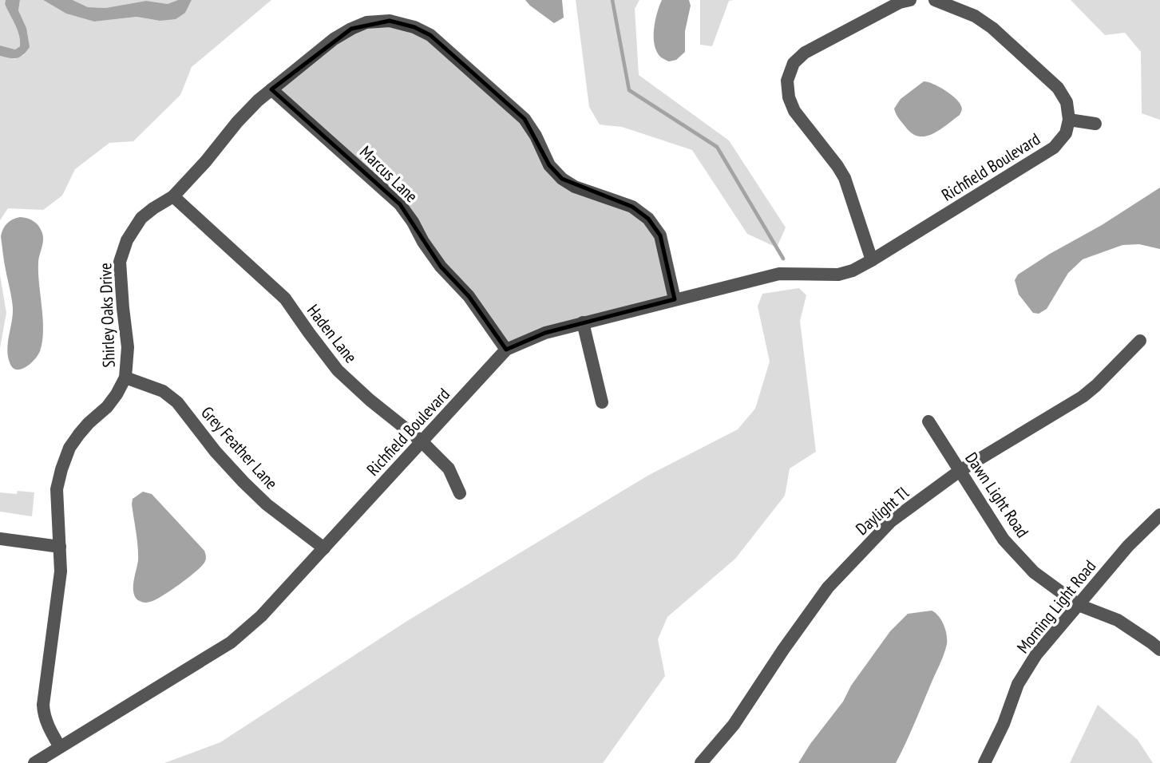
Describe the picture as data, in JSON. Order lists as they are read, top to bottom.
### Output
{
  "streets": {
    "street": [
      "Richfield Boulevard",
      "Marcus Lane",
      "Shirley Oaks Drive",
      "Haden Lane",
      "Grey Feather Lane",
      "Dawn Light Road",
      "Daylight Tl",
      "Morning Light Road"
    ]
  },
  "crossings": [
    ["Richfield Boulevard", "Marcus Lane"],
    ["Richfield Boulevard", "Shirley Oaks Drive"],
    ["Richfield Boulevard", "Haden Lane"],
    ["Richfield Boulevard", "Grey Feather Lane"],
    ["Marcus Lane", "Shirley Oaks Drive"],
    ["Shirley Oaks Drive", "Haden Lane"],
    ["Shirley Oaks Drive", "Grey Feather Lane"],
    ["Dawn Light Road", "Daylight Tl"],
    ["Dawn Light Road", "Morning Light Road"]
  ]
}
